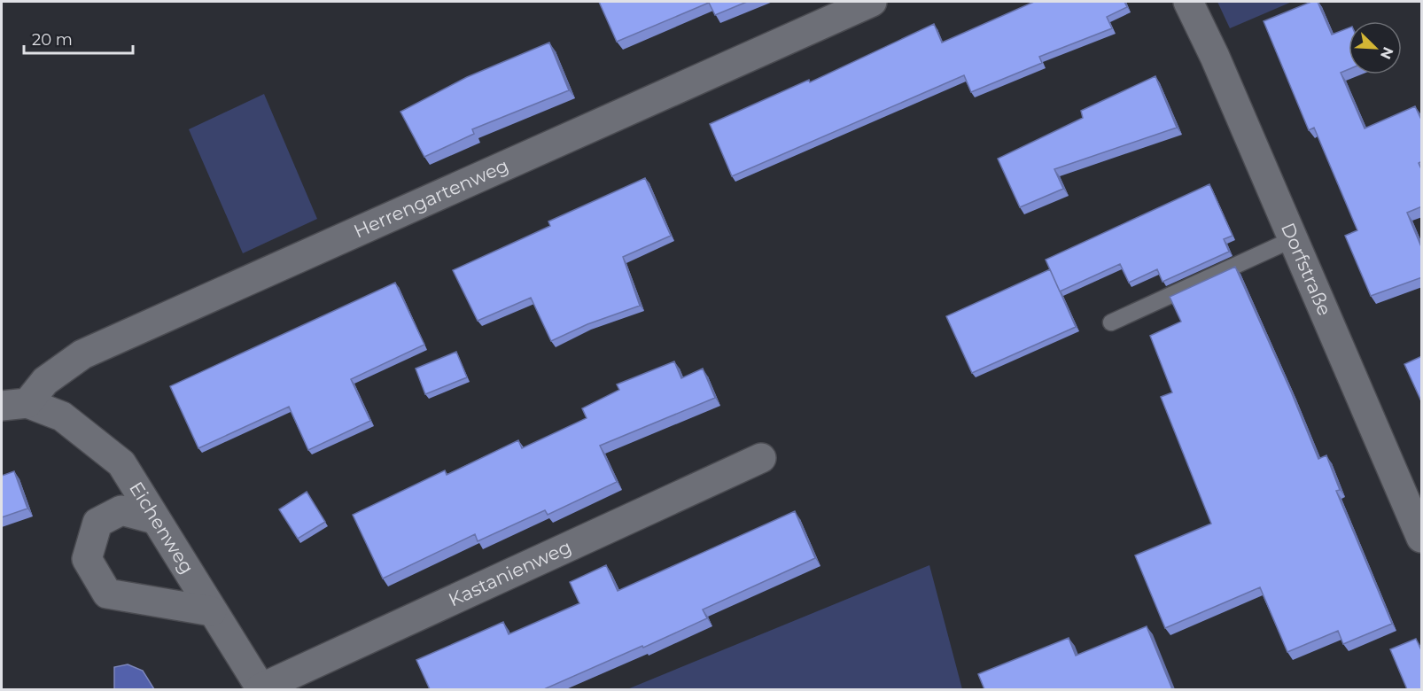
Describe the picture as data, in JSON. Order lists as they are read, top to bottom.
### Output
{
  "streets": {
    "street": [
      "Herrengartenweg",
      "Dorfstraße",
      "Eichenweg",
      "Kastanienweg"
    ]
  },
  "crossings": [
    ["Herrengartenweg", "Eichenweg"],
    ["Eichenweg", "Kastanienweg"]
  ],
  "scale_bar": "20 m",
  "north": "bottom right"
}
